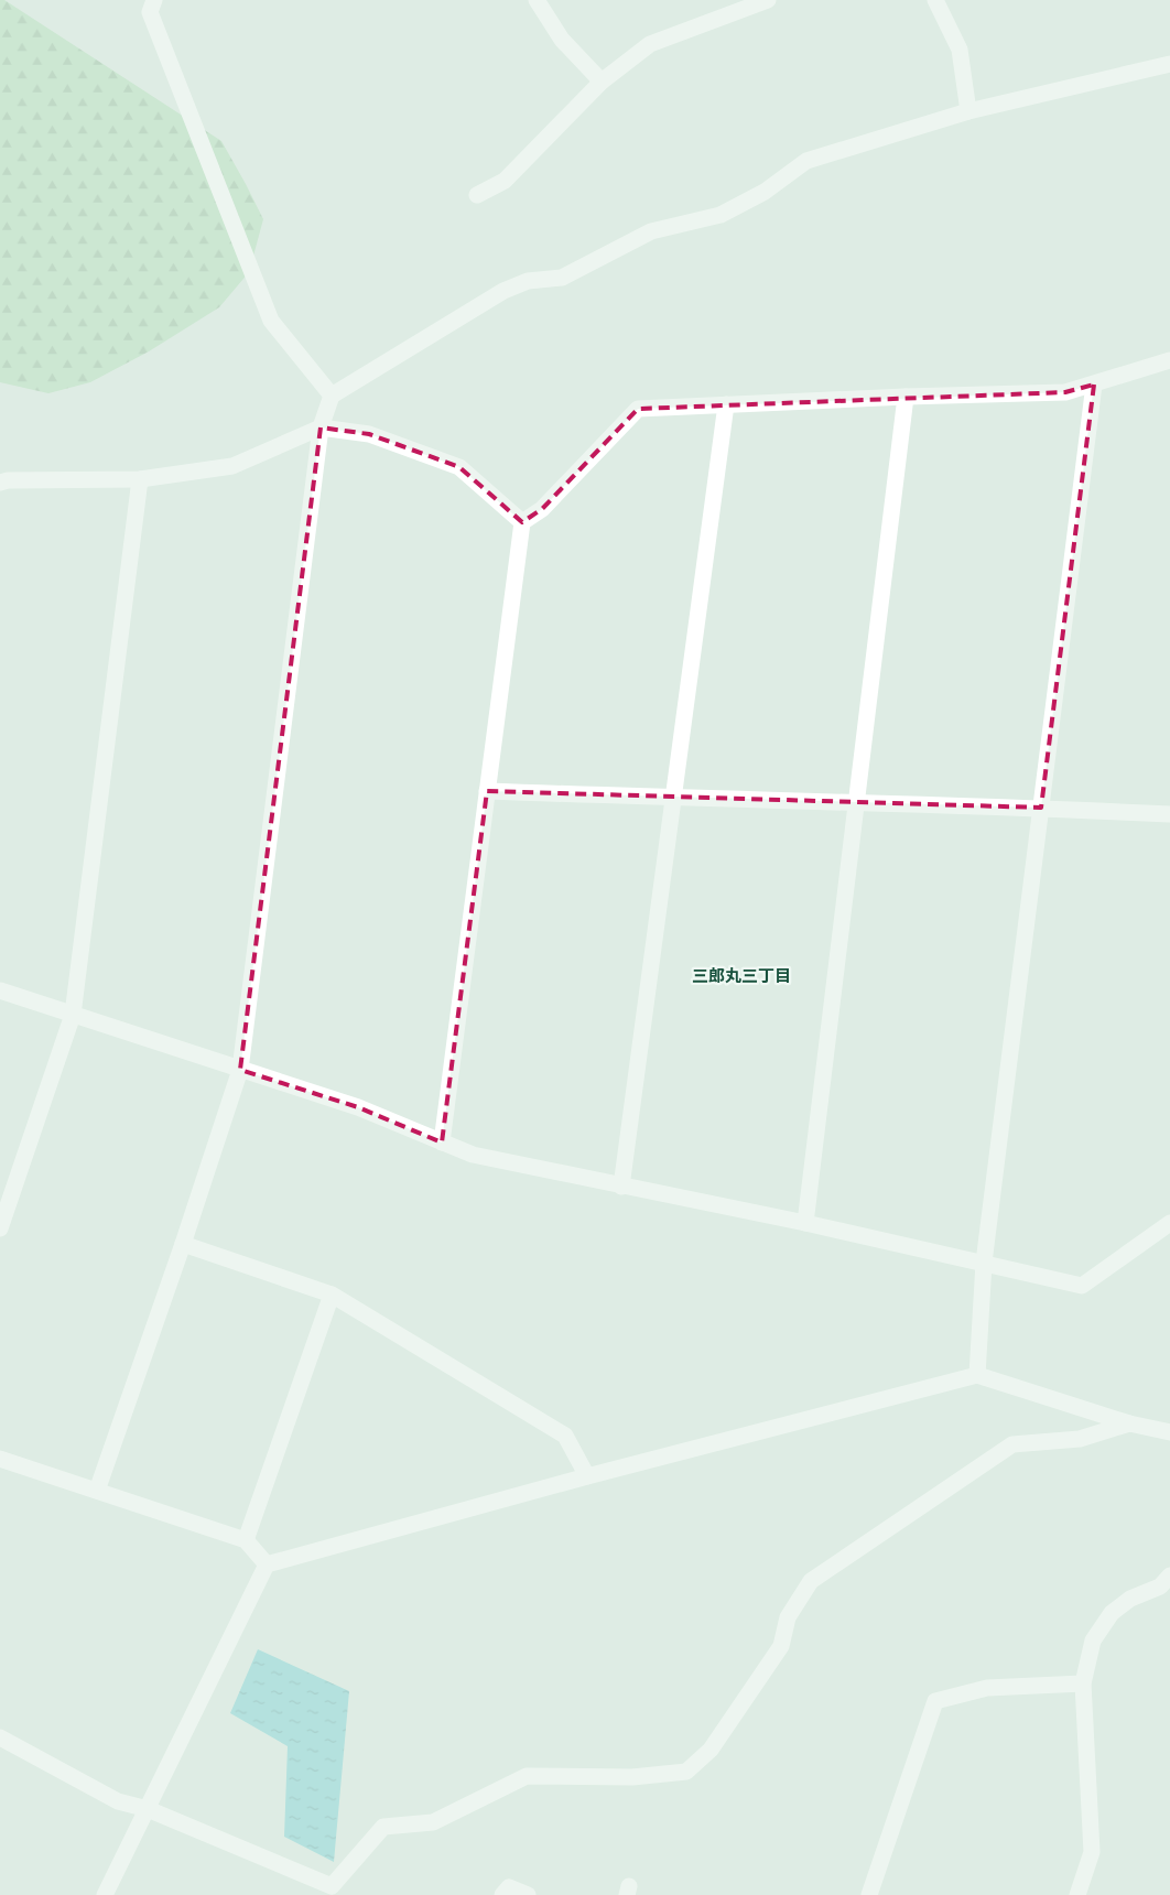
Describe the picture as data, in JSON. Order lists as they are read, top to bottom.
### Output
{
  "districts": ["三郎丸三丁目"]
}
